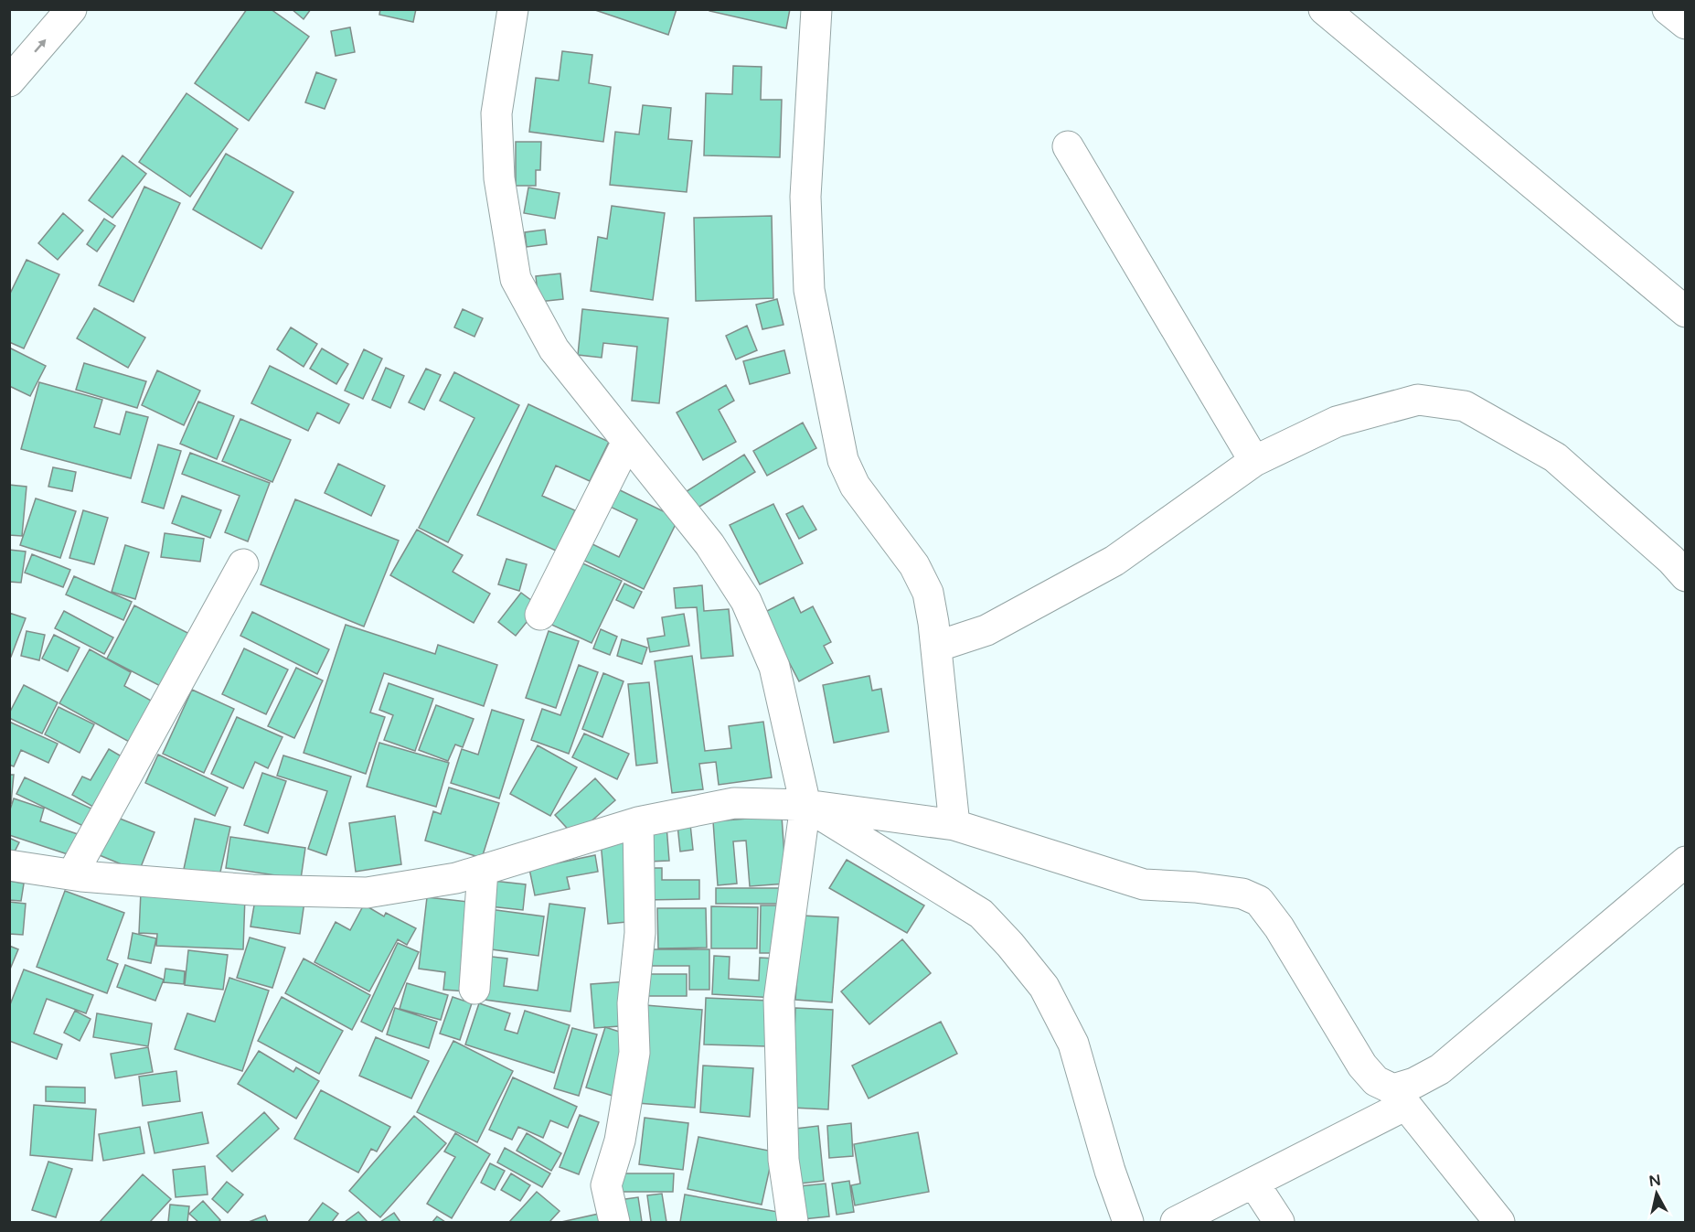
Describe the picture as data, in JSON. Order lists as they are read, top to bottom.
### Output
{
  "north": "top"
}
